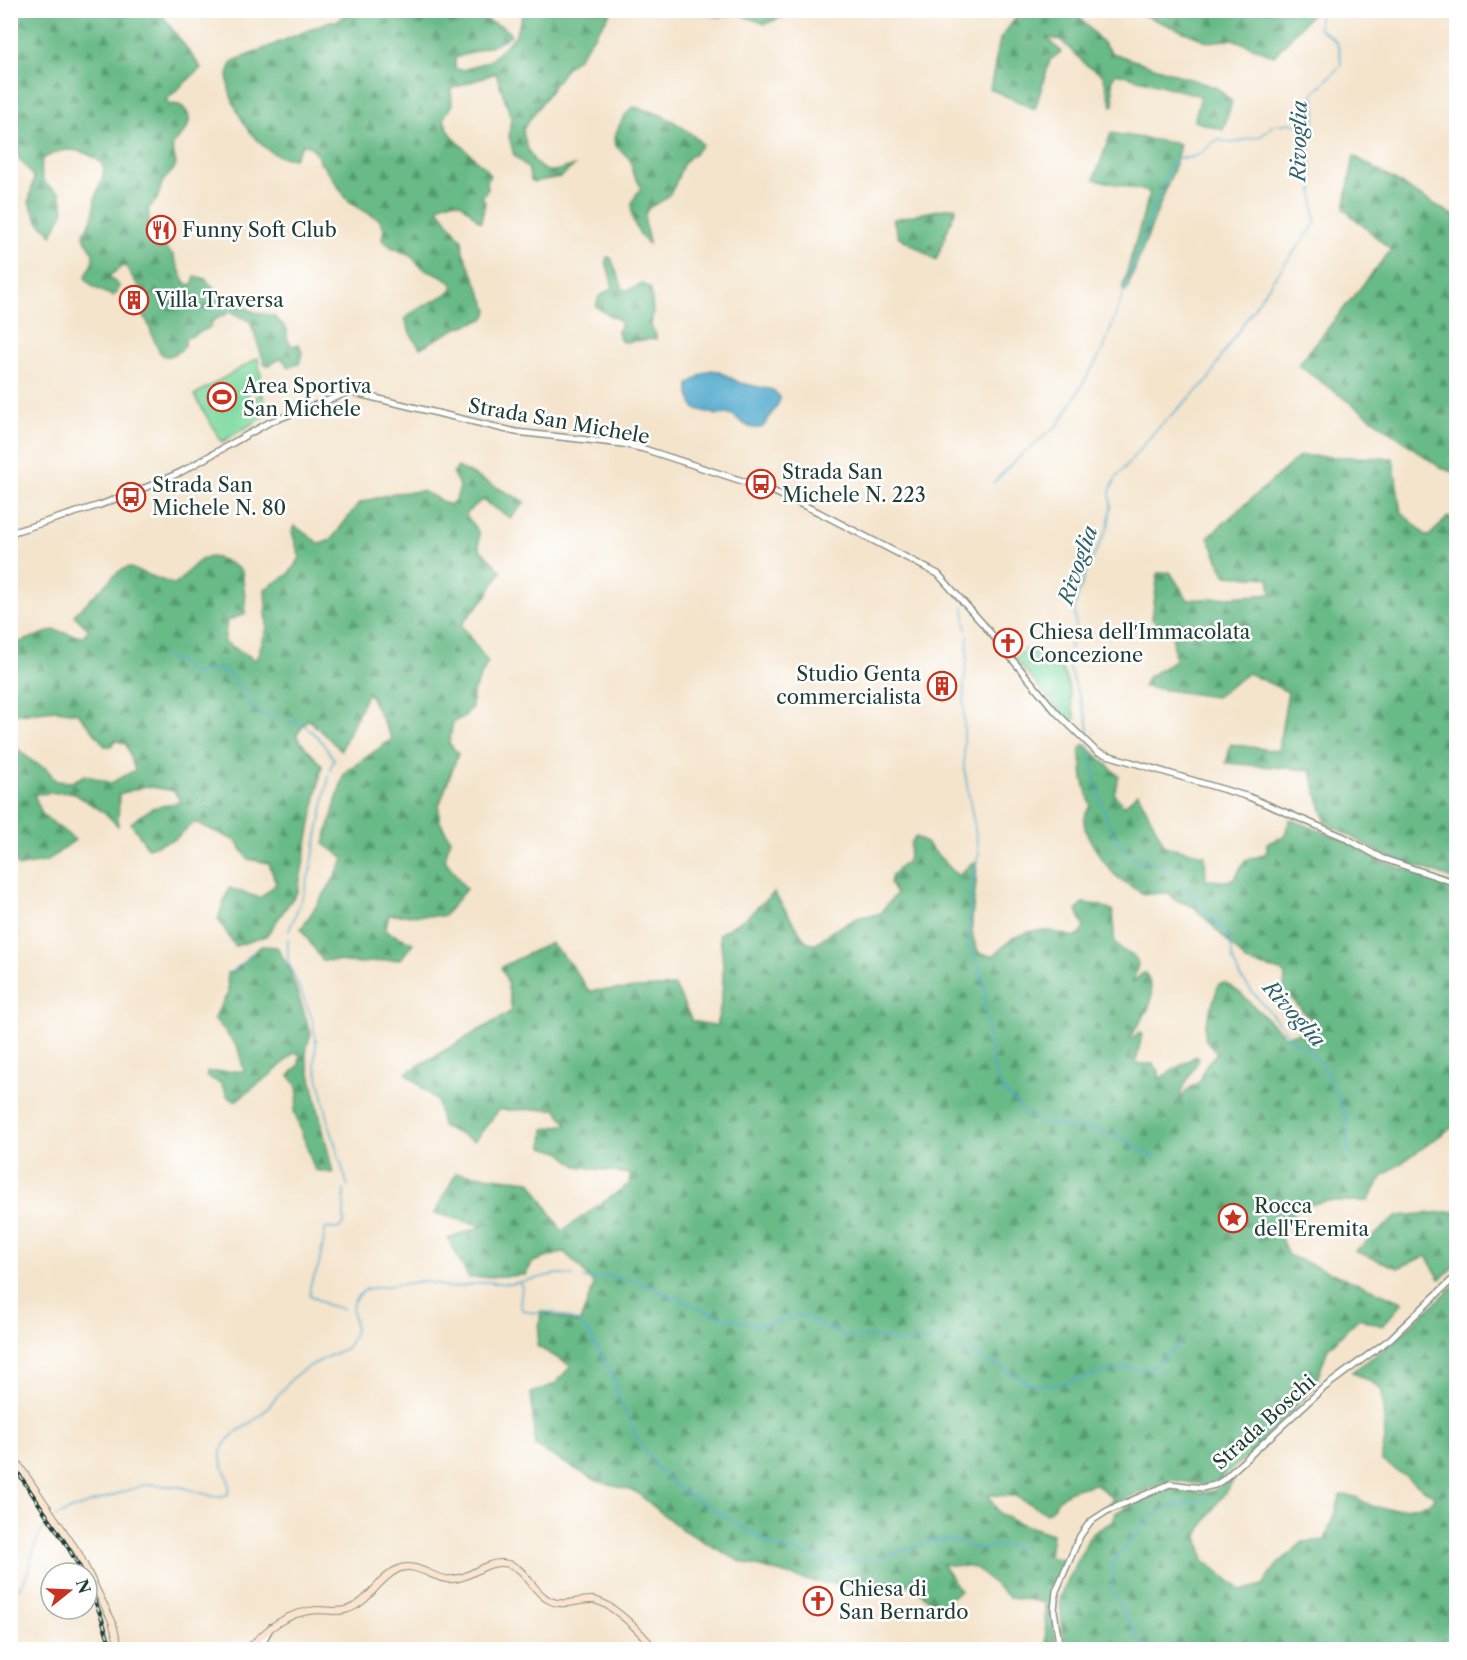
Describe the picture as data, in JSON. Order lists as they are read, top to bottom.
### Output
{
  "streets": {
    "street": ["Strada San Michele", "Strada Boschi"]
  },
  "water": ["Rivoglia"],
  "places": {
    "restaurant": ["Funny Soft Club"],
    "building": ["Villa Traversa", "Studio Genta commercialista"],
    "sports": ["Area Sportiva San Michele"],
    "bus stop": ["Strada San Michele N. 223", "Strada San Michele N. 80"],
    "church": ["Chiesa dell′Immacolata Concezione", "Chiesa di San Bernardo"],
    "place": ["Rocca dell'Eremita"]
  },
  "north": "right"
}
